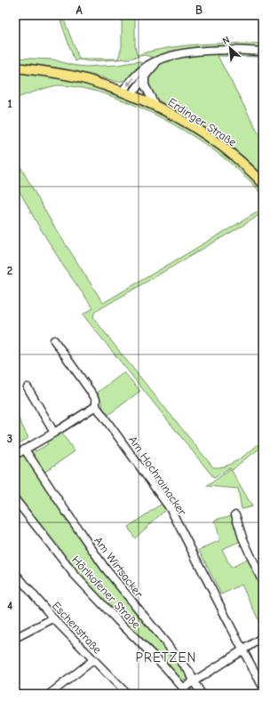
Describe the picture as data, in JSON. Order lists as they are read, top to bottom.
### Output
{
  "streets": {
    "main road": ["Erdinger Straße"],
    "street": [
      "Am Hochrainacker",
      "Am Wirtsacker",
      "Hörlkofener Straße",
      "Eschenstraße"
    ]
  },
  "districts": ["PRETZEN"],
  "north": "top left",
  "grid": {
    "columns": ["A", "B"],
    "rows": [
      "1",
      "2",
      "3",
      "4"
    ]
  }
}
